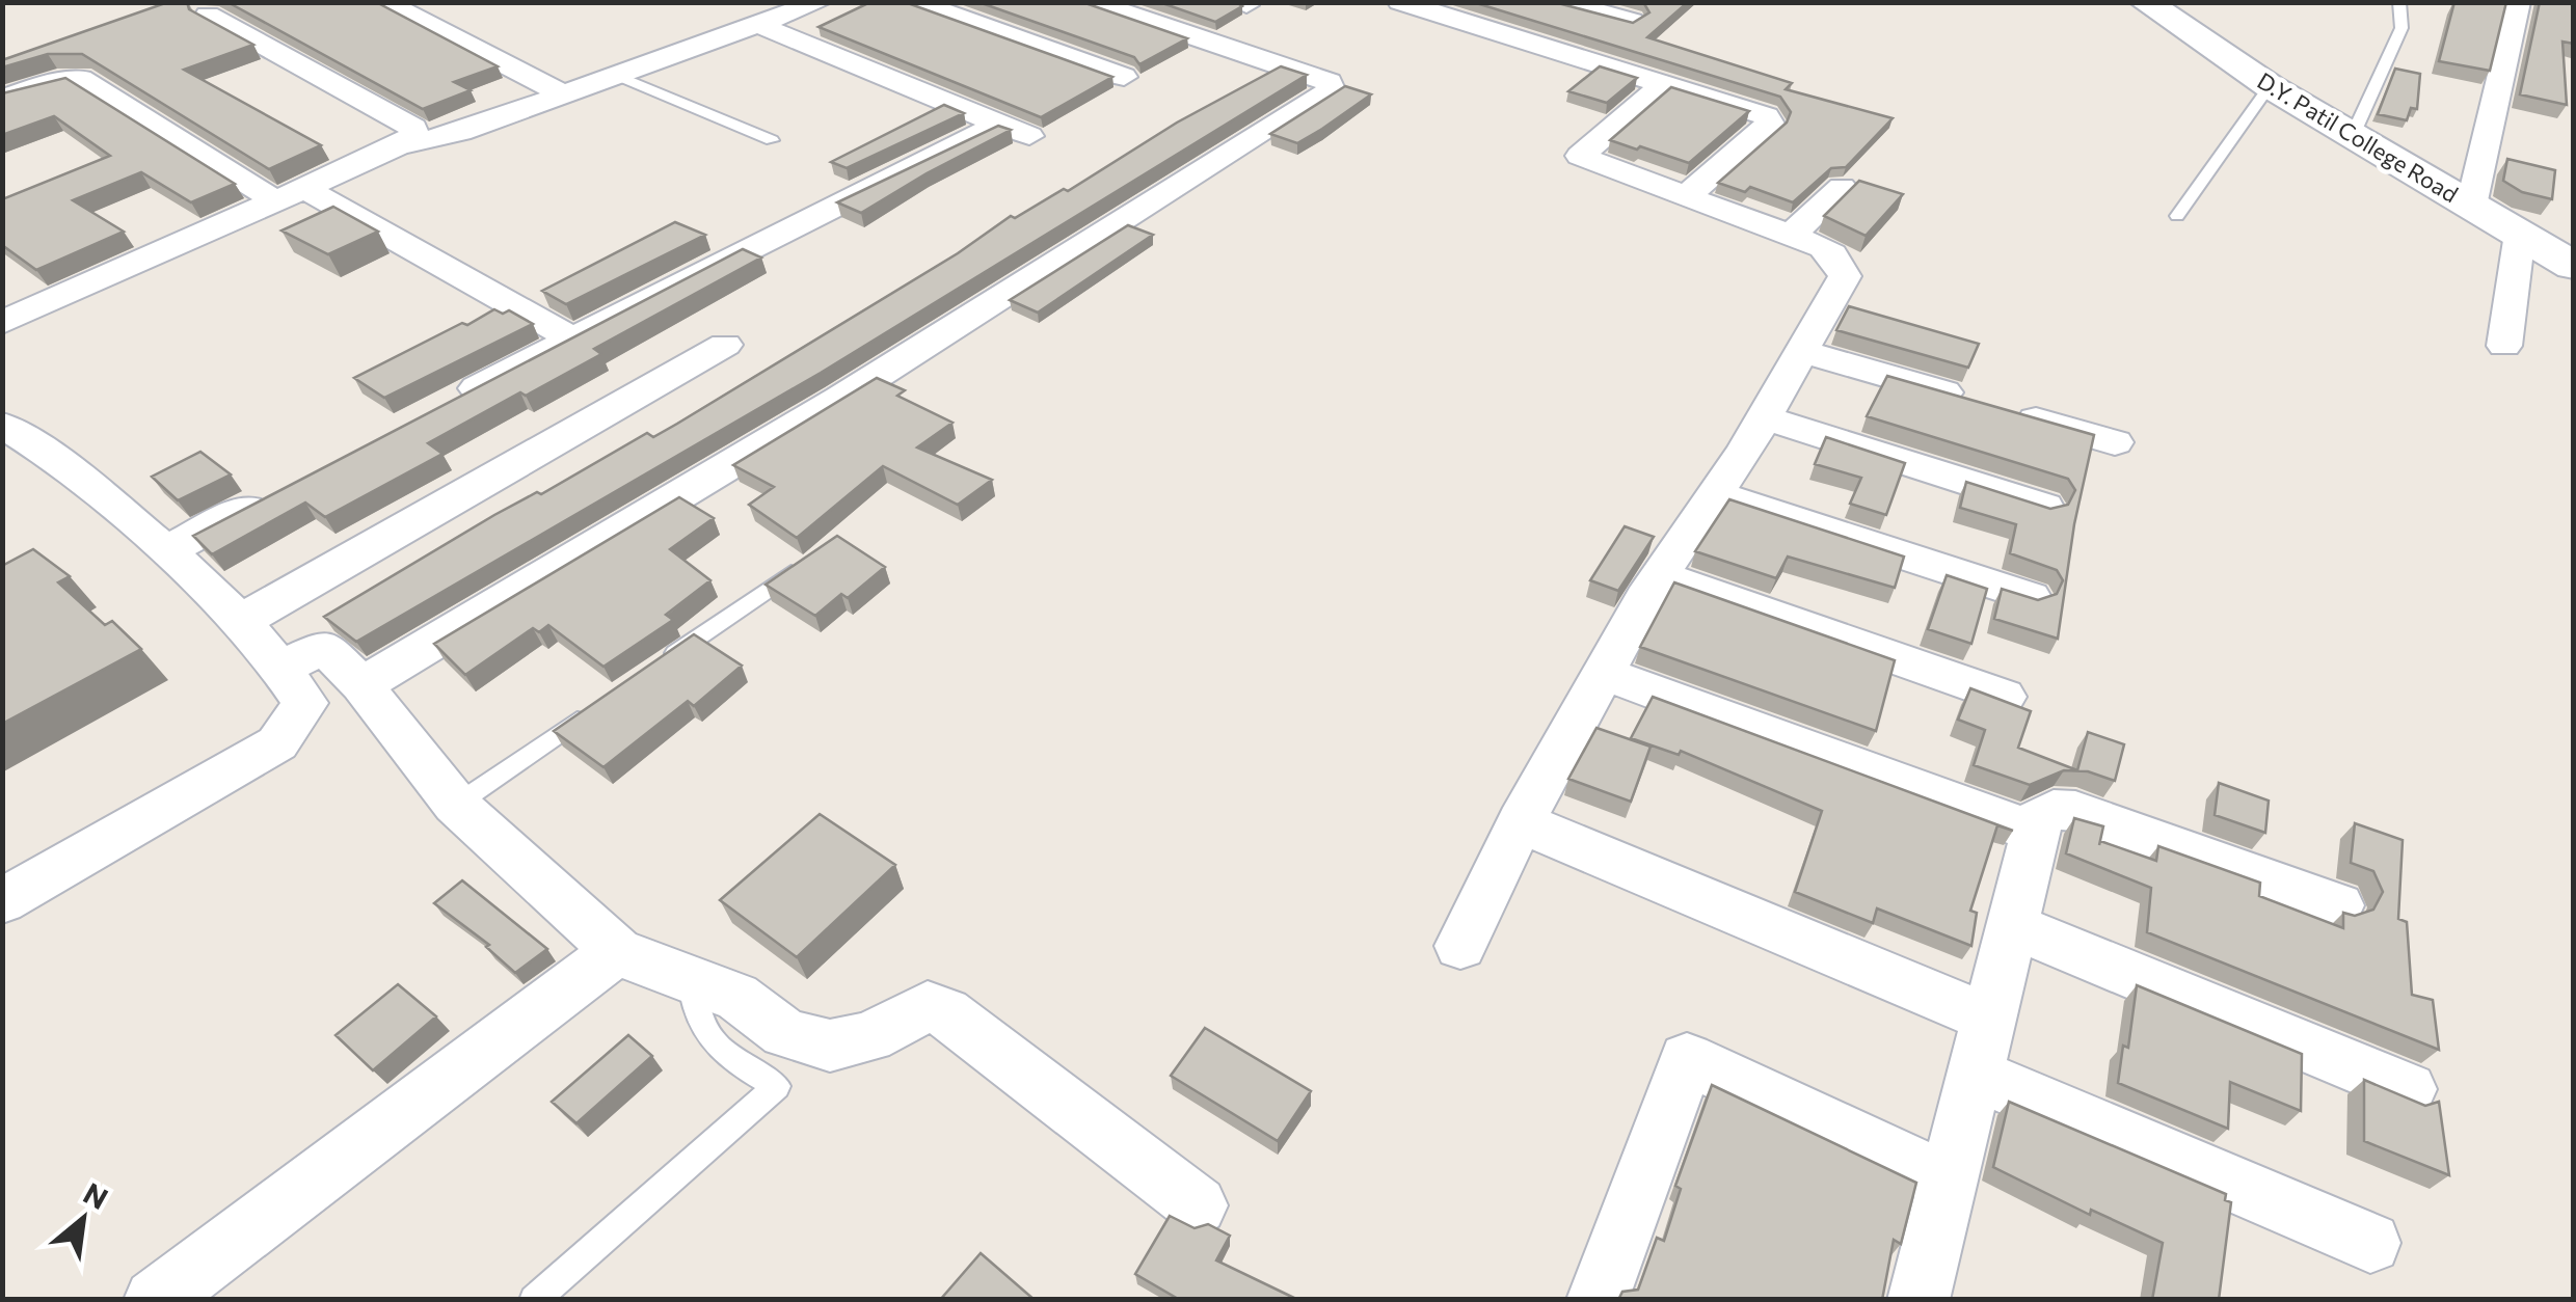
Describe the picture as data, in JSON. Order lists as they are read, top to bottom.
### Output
{
  "streets": {
    "street": ["D.Y. Patil College Road"]
  },
  "north": "top right"
}
